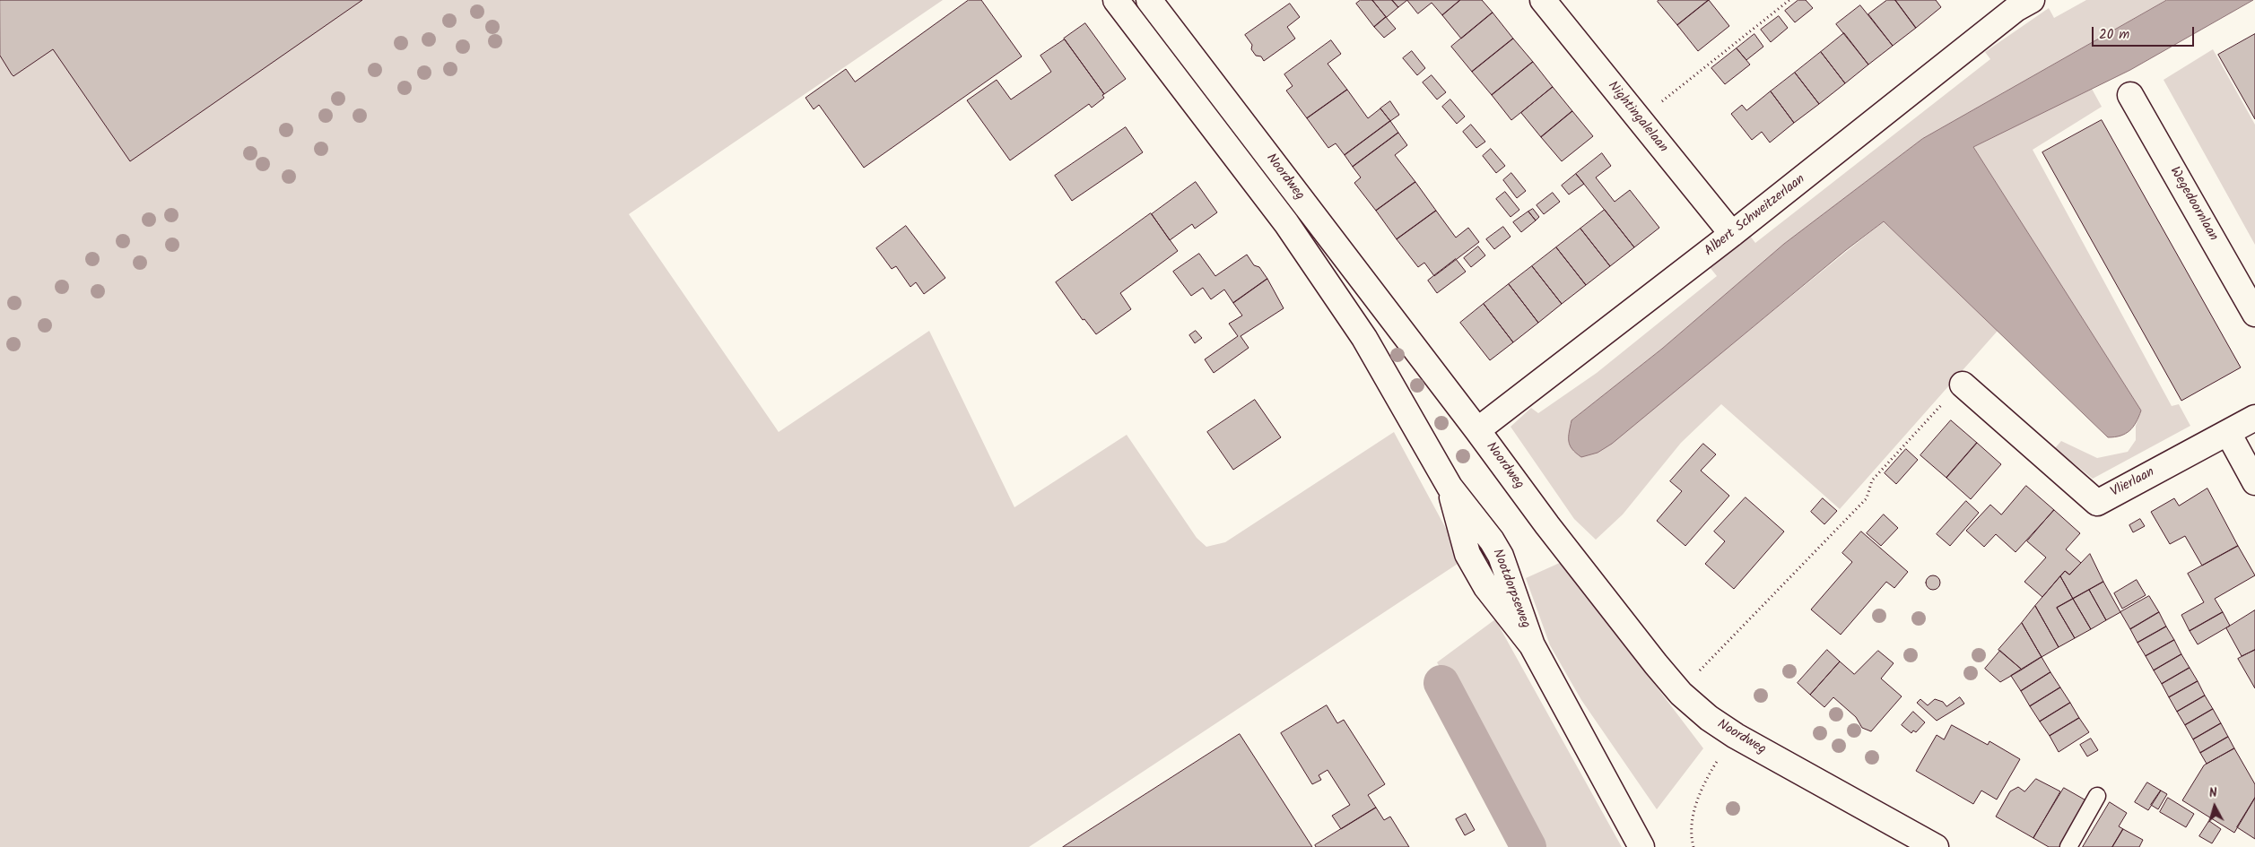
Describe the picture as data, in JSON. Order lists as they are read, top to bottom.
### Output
{
  "streets": {
    "street": [
      "Nightingalelaan",
      "Noordweg",
      "Wegedoornlaan",
      "Albert Schweitzerlaan",
      "Vlierlaan",
      "Nootdorpseweg"
    ]
  },
  "crossings": [
    ["Nightingalelaan", "Albert Schweitzerlaan"],
    ["Noordweg", "Albert Schweitzerlaan"],
    ["Noordweg", "Nootdorpseweg"]
  ],
  "scale_bar": "20 m",
  "north": "top"
}
